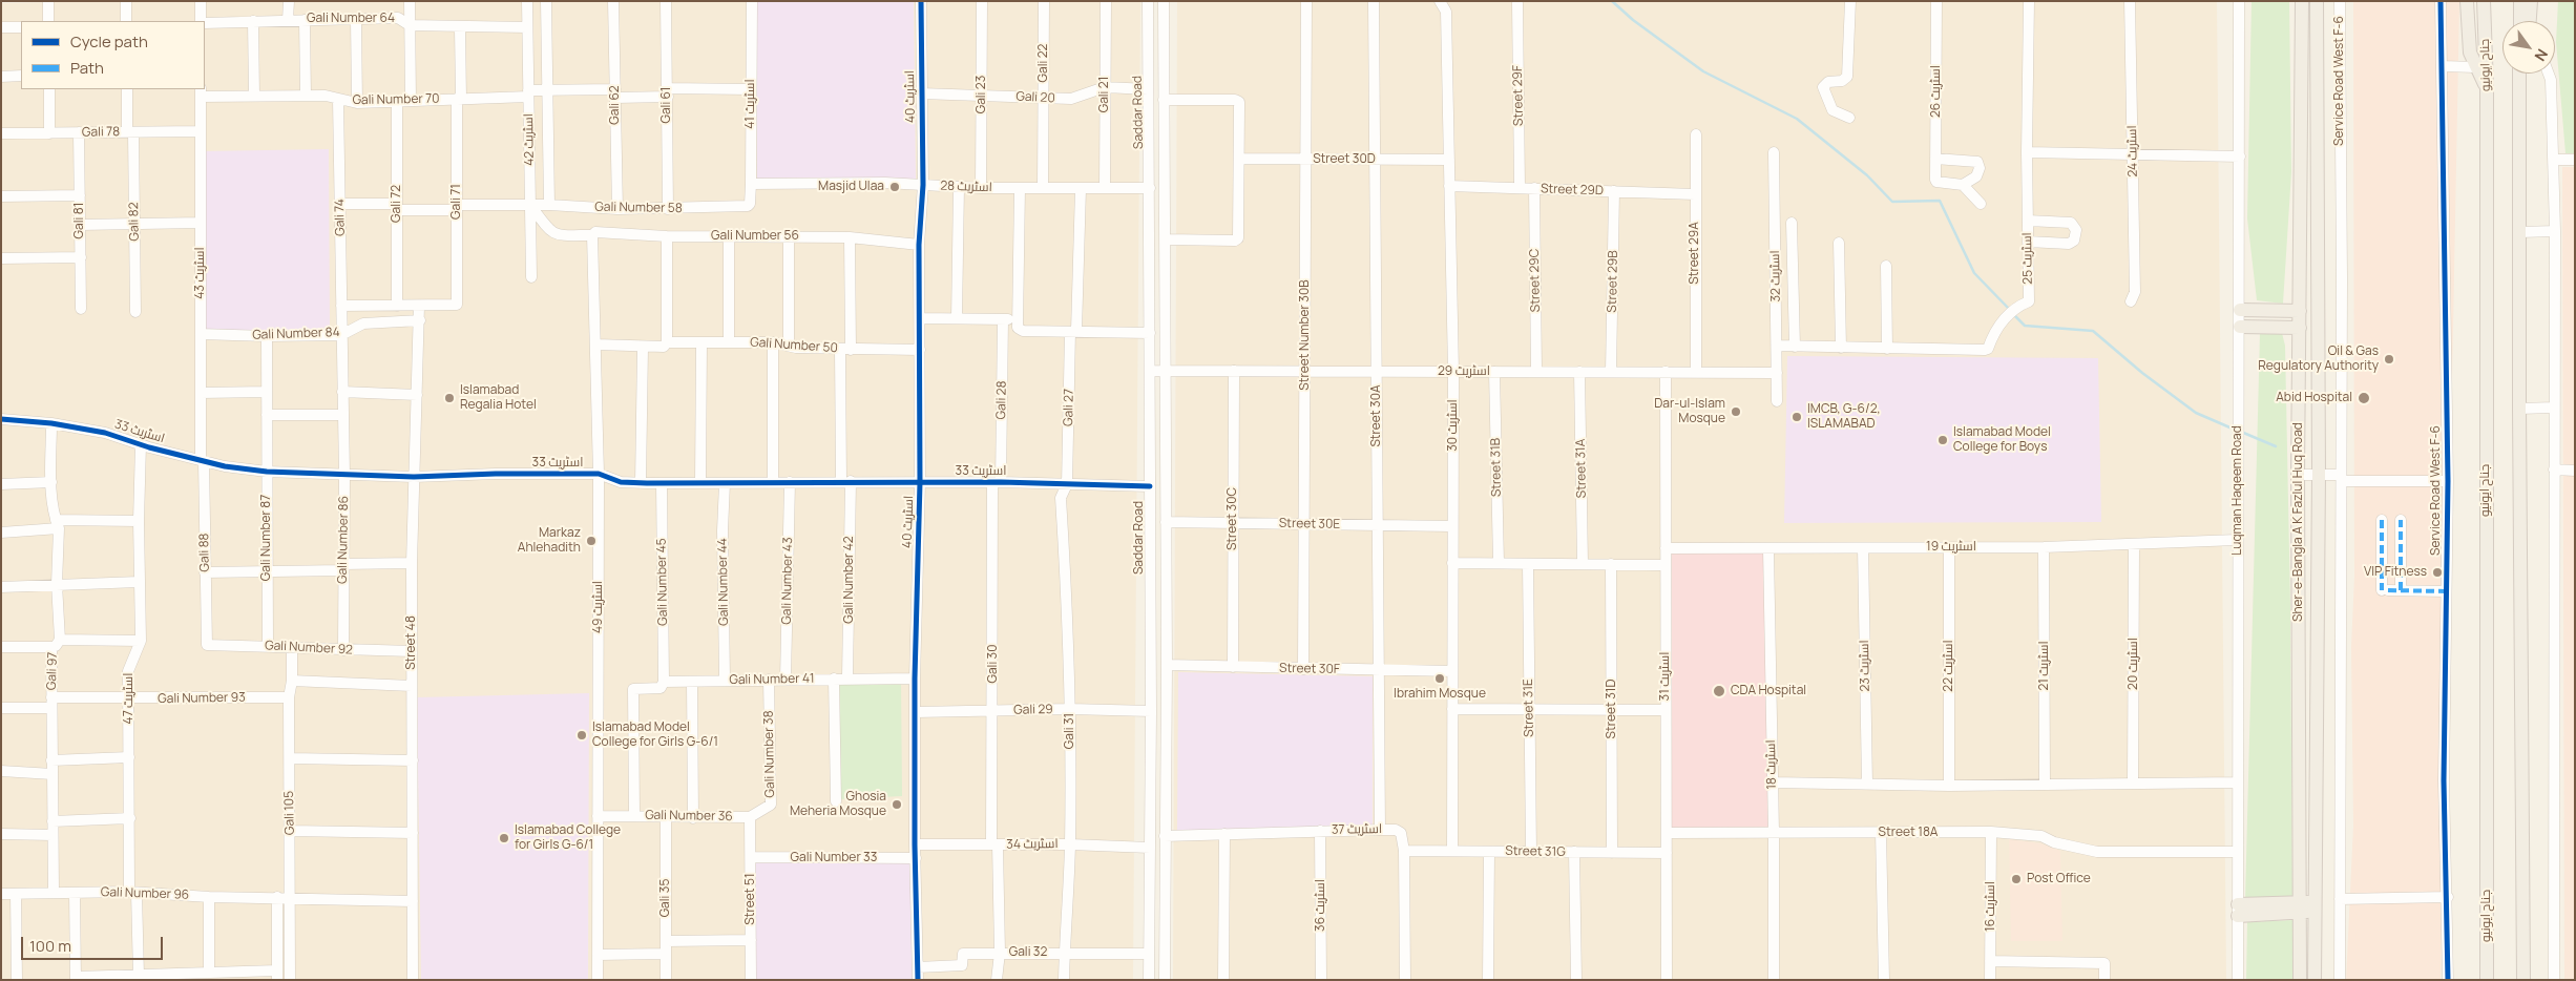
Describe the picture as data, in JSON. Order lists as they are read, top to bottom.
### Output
{
  "streets": {
    "main road": ["جناح ایونیو", "Sher-e-Bangla A K Fazlul Huq Road"],
    "street": [
      "Gali Number 64",
      "Gali 22",
      "Service Road West F-6",
      "اسٹریٹ 26",
      "Gali 23",
      "Gali 21",
      "Street 29F",
      "اسٹریٹ 40",
      "Gali 20",
      "Gali Number 70",
      "اسٹریٹ 41",
      "Gali 62",
      "Gali 61",
      "Saddar Road",
      "Gali 78",
      "اسٹریٹ 42",
      "اسٹریٹ 24",
      "Street 30D",
      "اسٹریٹ 28",
      "Street 29D",
      "Gali 71",
      "Gali 72",
      "Gali Number 58",
      "Gali 74",
      "Gali 81",
      "Gali 82",
      "Gali Number 56",
      "Street 29A",
      "اسٹریٹ 25",
      "اسٹریٹ 43",
      "اسٹریٹ 32",
      "Street 29C",
      "Street 29B",
      "Gali Number 84",
      "Street Number 30B",
      "Gali Number 50",
      "اسٹریٹ 29",
      "Gali 28",
      "Gali 27",
      "Street 30A",
      "اسٹریٹ 30",
      "اسٹریٹ 33",
      "Street 31B",
      "Street 31A",
      "Luqman Haqeem Road",
      "Street 30C",
      "Street 30E",
      "Gali Number 87",
      "Gali Number 86",
      "اسٹریٹ 19",
      "Gali 88",
      "Gali Number 42",
      "Gali Number 43",
      "Gali Number 45",
      "Gali Number 44",
      "اسٹریٹ 49",
      "Street 48",
      "Gali Number 92",
      "Gali 30",
      "اسٹریٹ 20",
      "اسٹریٹ 23",
      "اسٹریٹ 22",
      "اسٹریٹ 21",
      "Street 30F",
      "Gali 97",
      "اسٹریٹ 31",
      "Gali Number 41",
      "اسٹریٹ 47",
      "Gali Number 93",
      "Street 31E",
      "Street 31D",
      "Gali 29",
      "Gali 31",
      "Gali Number 38",
      "اسٹریٹ 18",
      "Gali 105",
      "Gali Number 36",
      "اسٹریٹ 37",
      "Street 18A",
      "اسٹریٹ 34",
      "Street 31G",
      "Gali Number 33",
      "Gali Number 96",
      "Gali 35",
      "Street 51",
      "اسٹریٹ 36",
      "اسٹریٹ 16",
      "Gali 32"
    ]
  },
  "crossings": [
    ["Gali Number 64", "اسٹریٹ 42"],
    ["Gali Number 64", "Gali 71"],
    ["Gali 22", "Gali 20"],
    ["Gali 22", "اسٹریٹ 28"],
    ["Gali 23", "Gali 20"],
    ["Gali 23", "اسٹریٹ 28"],
    ["Gali 21", "Gali 20"],
    ["Gali 21", "اسٹریٹ 28"],
    ["Street 29F", "Street 29D"],
    ["اسٹریٹ 40", "Gali 20"],
    ["اسٹریٹ 40", "اسٹریٹ 28"],
    ["اسٹریٹ 40", "Gali Number 56"],
    ["اسٹریٹ 40", "Gali Number 50"],
    ["اسٹریٹ 40", "اسٹریٹ 33"],
    ["اسٹریٹ 40", "Gali Number 41"],
    ["اسٹریٹ 40", "Gali 29"],
    ["اسٹریٹ 40", "اسٹریٹ 34"],
    ["اسٹریٹ 40", "Gali Number 33"],
    ["اسٹریٹ 40", "Gali 32"],
    ["Gali 20", "Saddar Road"],
    ["Gali Number 70", "اسٹریٹ 41"],
    ["Gali Number 70", "Gali 62"],
    ["Gali Number 70", "Gali 61"],
    ["Gali Number 70", "اسٹریٹ 42"],
    ["Gali Number 70", "Gali 71"],
    ["Gali Number 70", "Gali 72"],
    ["Gali Number 70", "Gali 74"],
    ["Gali Number 70", "اسٹریٹ 43"],
    ["اسٹریٹ 41", "اسٹریٹ 28"],
    ["اسٹریٹ 41", "Gali Number 58"],
    ["Gali 62", "Gali Number 58"],
    ["Gali 61", "Gali Number 58"],
    ["Saddar Road", "اسٹریٹ 28"],
    ["Saddar Road", "اسٹریٹ 29"],
    ["Saddar Road", "اسٹریٹ 33"],
    ["Saddar Road", "Street 30E"],
    ["Saddar Road", "Street 30F"],
    ["Saddar Road", "Gali 29"],
    ["Saddar Road", "اسٹریٹ 37"],
    ["Saddar Road", "اسٹریٹ 34"],
    ["Saddar Road", "Gali 32"],
    ["Gali 78", "Gali 81"],
    ["Gali 78", "Gali 82"],
    ["Gali 78", "اسٹریٹ 43"],
    ["اسٹریٹ 42", "Gali Number 58"],
    ["اسٹریٹ 42", "Gali Number 56"],
    ["Street 30D", "Street Number 30B"],
    ["Street 30D", "Street 30A"],
    ["Street 30D", "اسٹریٹ 30"],
    ["اسٹریٹ 28", "Gali 27"],
    ["Street 29D", "Street 29A"],
    ["Street 29D", "Street 29C"],
    ["Street 29D", "Street 29B"],
    ["Street 29D", "اسٹریٹ 30"],
    ["Gali 71", "Gali Number 58"],
    ["Gali 71", "Street 48"],
    ["Gali 72", "Gali Number 58"],
    ["Gali Number 58", "Gali 74"],
    ["Gali Number 58", "Gali Number 56"],
    ["Gali 74", "Gali Number 84"],
    ["Gali 74", "Gali Number 86"],
    ["Gali Number 56", "Gali Number 42"],
    ["Gali Number 56", "اسٹریٹ 49"],
    ["Street 29A", "اسٹریٹ 29"],
    ["اسٹریٹ 25", "اسٹریٹ 32"],
    ["اسٹریٹ 43", "Gali Number 84"],
    ["اسٹریٹ 43", "اسٹریٹ 33"],
    ["اسٹریٹ 43", "Gali 88"],
    ["اسٹریٹ 32", "اسٹریٹ 29"],
    ["Street 29C", "اسٹریٹ 29"],
    ["Street 29B", "اسٹریٹ 29"],
    ["Gali Number 84", "Gali Number 87"],
    ["Gali Number 84", "Gali Number 86"],
    ["Gali Number 84", "Street 48"],
    ["Street Number 30B", "اسٹریٹ 29"],
    ["Street Number 30B", "Street 30E"],
    ["Street Number 30B", "Street 30F"],
    ["Gali Number 50", "Gali Number 42"],
    ["Gali Number 50", "اسٹریٹ 49"],
    ["اسٹریٹ 29", "Street 30A"],
    ["اسٹریٹ 29", "اسٹریٹ 30"],
    ["اسٹریٹ 29", "Street 31B"],
    ["اسٹریٹ 29", "Street 31A"],
    ["اسٹریٹ 29", "Street 30C"],
    ["اسٹریٹ 29", "اسٹریٹ 31"],
    ["Gali 28", "اسٹریٹ 33"],
    ["Gali 28", "Gali 30"],
    ["Gali 27", "اسٹریٹ 33"],
    ["Gali 27", "Gali 31"],
    ["Street 30A", "Street 30E"],
    ["Street 30A", "Street 30F"],
    ["Street 30A", "اسٹریٹ 37"],
    ["اسٹریٹ 30", "Street 30E"],
    ["اسٹریٹ 30", "Street 30F"],
    ["اسٹریٹ 30", "Street 31G"],
    ["اسٹریٹ 33", "Gali Number 87"],
    ["اسٹریٹ 33", "Gali Number 86"],
    ["اسٹریٹ 33", "Gali 88"],
    ["اسٹریٹ 33", "Gali Number 42"],
    ["اسٹریٹ 33", "Gali Number 43"],
    ["اسٹریٹ 33", "Gali Number 45"],
    ["اسٹریٹ 33", "Gali Number 44"],
    ["اسٹریٹ 33", "اسٹریٹ 49"],
    ["اسٹریٹ 33", "Street 48"],
    ["اسٹریٹ 33", "Gali 30"],
    ["اسٹریٹ 33", "Gali 97"],
    ["اسٹریٹ 33", "اسٹریٹ 47"],
    ["اسٹریٹ 33", "Gali 31"],
    ["Luqman Haqeem Road", "اسٹریٹ 19"],
    ["Luqman Haqeem Road", "Street 18A"],
    ["Street 30C", "Street 30E"],
    ["Street 30C", "Street 30F"],
    ["Gali Number 87", "Gali Number 92"],
    ["Gali Number 86", "Gali Number 92"],
    ["اسٹریٹ 19", "اسٹریٹ 20"],
    ["اسٹریٹ 19", "اسٹریٹ 23"],
    ["اسٹریٹ 19", "اسٹریٹ 22"],
    ["اسٹریٹ 19", "اسٹریٹ 21"],
    ["اسٹریٹ 19", "اسٹریٹ 31"],
    ["اسٹریٹ 19", "اسٹریٹ 18"],
    ["Gali 88", "Gali Number 92"],
    ["Gali Number 42", "Gali Number 41"],
    ["Gali Number 43", "Gali Number 41"],
    ["Gali Number 45", "Gali Number 41"],
    ["Gali Number 44", "Gali Number 41"],
    ["اسٹریٹ 49", "Gali Number 36"],
    ["Street 48", "Gali Number 92"],
    ["Street 48", "Gali Number 96"],
    ["Gali Number 92", "Gali 105"],
    ["Gali 30", "Gali 29"],
    ["Gali 30", "اسٹریٹ 34"],
    ["Gali 30", "Gali 32"],
    ["Gali 97", "Gali Number 93"],
    ["Gali 97", "Gali Number 96"],
    ["اسٹریٹ 31", "Street 18A"],
    ["اسٹریٹ 31", "Street 31G"],
    ["Gali Number 41", "Gali Number 38"],
    ["Gali Number 41", "Gali Number 36"],
    ["اسٹریٹ 47", "Gali Number 93"],
    ["اسٹریٹ 47", "Gali Number 96"],
    ["Gali Number 93", "Gali 105"],
    ["Street 31E", "Street 31G"],
    ["Street 31D", "Street 31G"],
    ["Gali 29", "Gali 31"],
    ["Gali 31", "اسٹریٹ 34"],
    ["Gali 31", "Gali 32"],
    ["Gali Number 38", "Gali Number 36"],
    ["Gali Number 38", "Street 51"],
    ["اسٹریٹ 18", "Street 18A"],
    ["Gali 105", "Gali Number 96"],
    ["Gali Number 36", "Gali 35"],
    ["Gali Number 36", "Street 51"],
    ["اسٹریٹ 37", "Street 31G"],
    ["اسٹریٹ 37", "اسٹریٹ 36"],
    ["Street 18A", "اسٹریٹ 16"],
    ["Gali Number 33", "Street 51"]
  ],
  "places": [
    "Masjid Ulaa",
    "Oil & Gas Regulatory Authority",
    "Islamabad Regalia Hotel",
    "Abid Hospital",
    "Dar-ul-Islam Mosque",
    "IMCB, G-6/2, ISLAMABAD",
    "Islamabad Model College for Boys",
    "Markaz Ahlehadith",
    "VIP Fitness",
    "Ibrahim Mosque",
    "CDA Hospital",
    "Islamabad Model College for Girls G-6/1",
    "Ghosia Meheria Mosque",
    "Islamabad College for Girls G-6/1",
    "Post Office"
  ],
  "legend": ["Cycle path", "Path"],
  "scale_bar": "100 m",
  "north": "bottom right"
}
